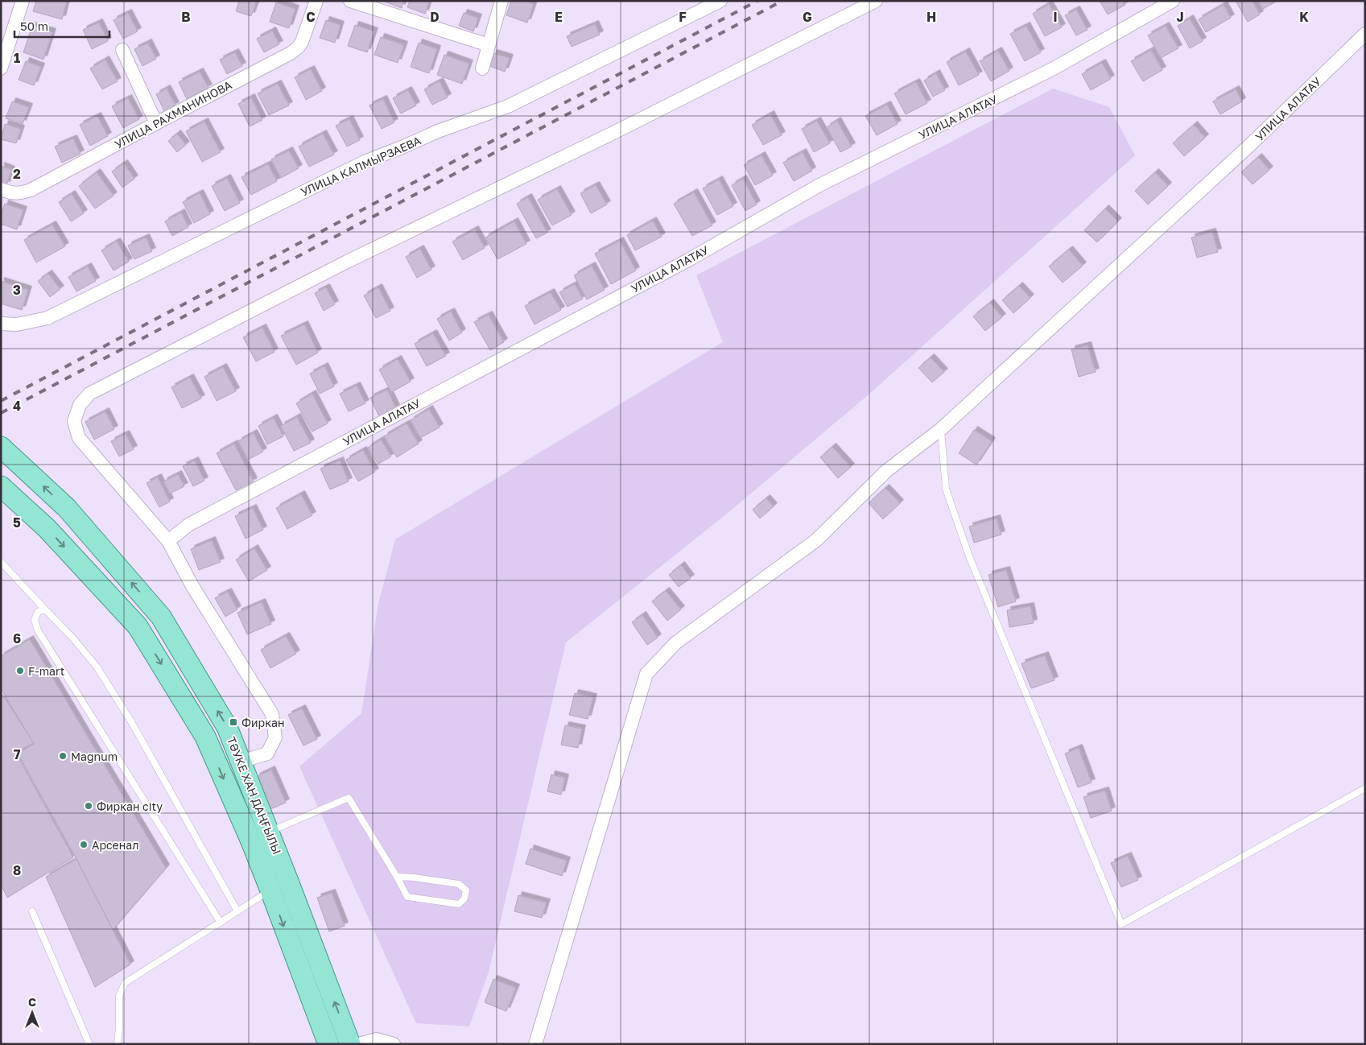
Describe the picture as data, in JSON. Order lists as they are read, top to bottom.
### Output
{
  "streets": {
    "main road": ["ТӘУКЕ ХАН ДАҢҒЫЛЫ"],
    "street": ["УЛИЦА АЛАТАУ", "УЛИЦА РАХМАНИНОВА", "УЛИЦА КАЛМЫРЗАЕВА"]
  },
  "places": {
    "other": [
      "F-mart",
      "Magnum",
      "Фиркан city",
      "Арсенал"
    ],
    "transit": ["Фиркан"]
  },
  "scale_bar": "50 m",
  "north": "top",
  "grid": {
    "columns": [
      "B",
      "C",
      "D",
      "E",
      "F",
      "G",
      "H",
      "I",
      "J",
      "K"
    ],
    "rows": [
      "1",
      "2",
      "3",
      "4",
      "5",
      "6",
      "7",
      "8"
    ]
  }
}
